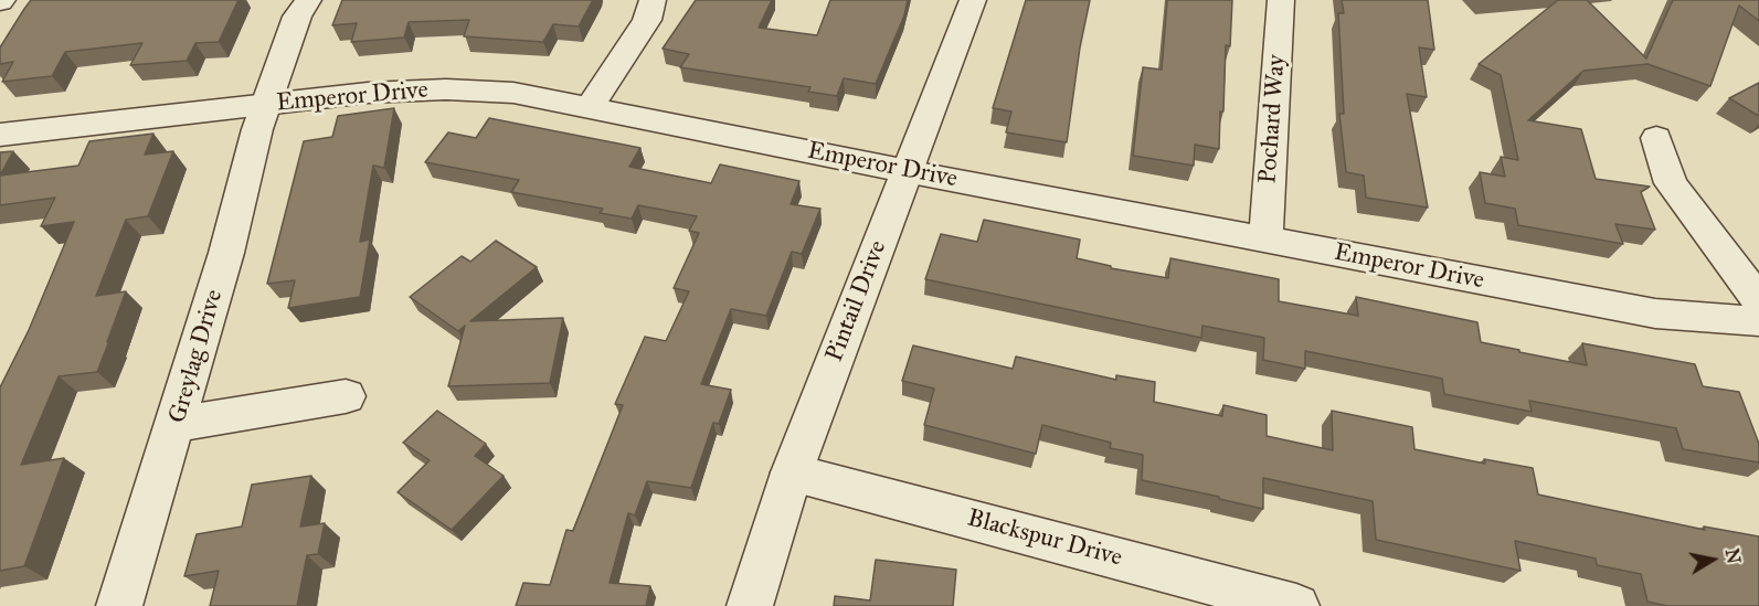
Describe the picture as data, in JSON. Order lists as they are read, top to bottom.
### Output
{
  "streets": {
    "street": [
      "Emperor Drive",
      "Pochard Way",
      "Pintail Drive",
      "Greylag Drive",
      "Blackspur Drive"
    ]
  },
  "crossings": [
    ["Emperor Drive", "Pochard Way"],
    ["Emperor Drive", "Pintail Drive"],
    ["Emperor Drive", "Greylag Drive"],
    ["Pintail Drive", "Blackspur Drive"]
  ],
  "north": "right"
}
